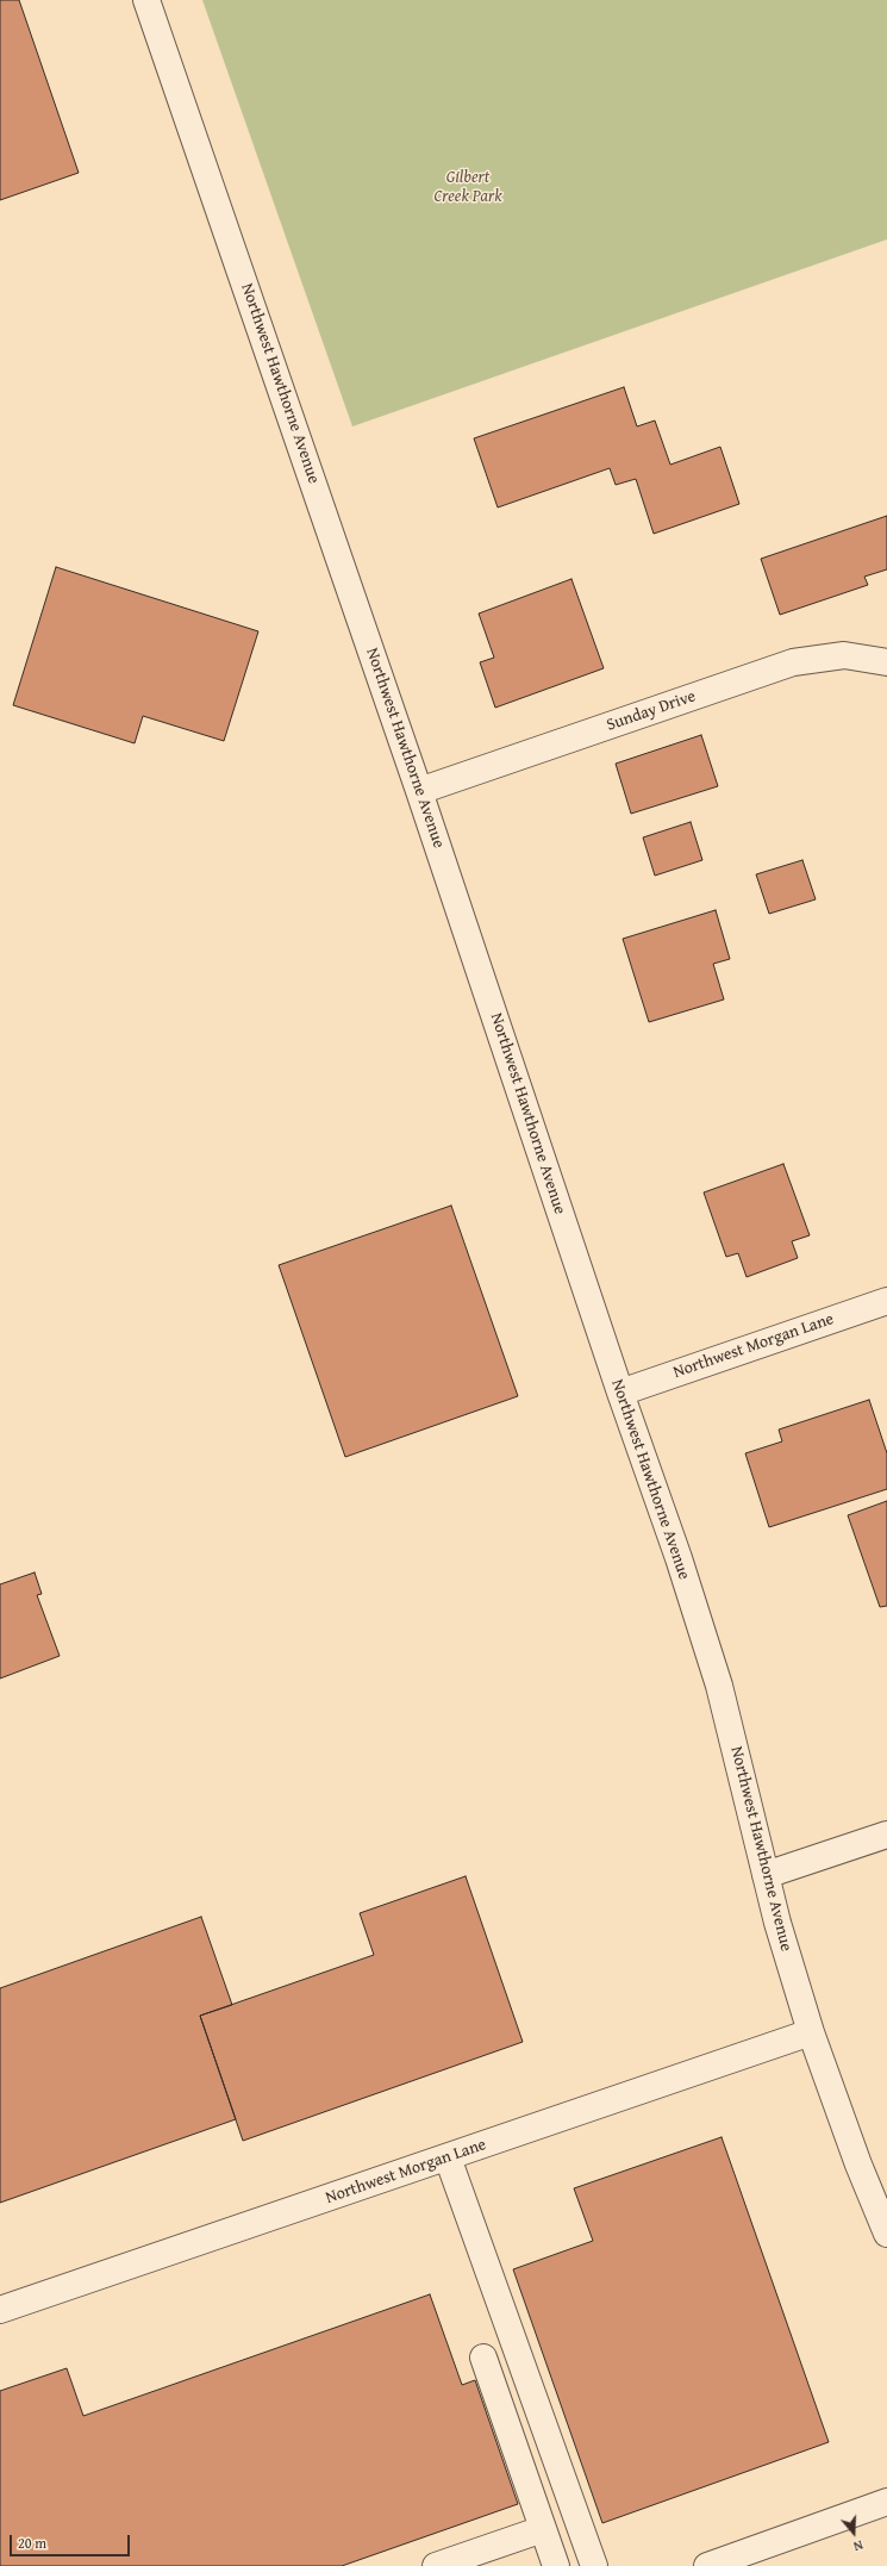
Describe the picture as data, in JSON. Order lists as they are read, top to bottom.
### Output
{
  "streets": {
    "street": ["Northwest Hawthorne Avenue", "Sunday Drive", "Northwest Morgan Lane"]
  },
  "crossings": [
    ["Northwest Hawthorne Avenue", "Sunday Drive"],
    ["Northwest Hawthorne Avenue", "Northwest Morgan Lane"]
  ],
  "parks": ["Gilbert Creek Park"],
  "scale_bar": "20 m",
  "north": "bottom"
}
